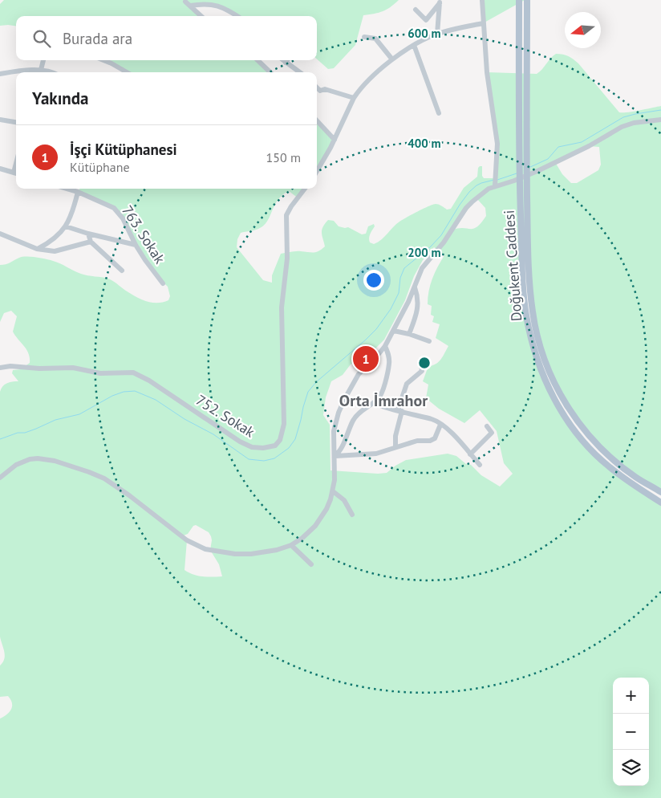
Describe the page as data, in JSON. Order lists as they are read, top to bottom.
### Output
{
  "streets": {
    "main road": ["Doğukent Caddesi"],
    "street": ["763. Sokak", "752. Sokak"]
  },
  "districts": ["Orta İmrahor"],
  "north": "left",
  "page": {
    "search": "Burada ara",
    "heading": "Yakında",
    "list": [
      {
        "mark": "1",
        "name": "İşçi Kütüphanesi",
        "note": "Kütüphane",
        "value": "150 m"
      }
    ],
    "pins": "1",
    "map_buttons": ["+", "−"]
  },
  "rings": ["600 m", "400 m", "200 m"]
}
